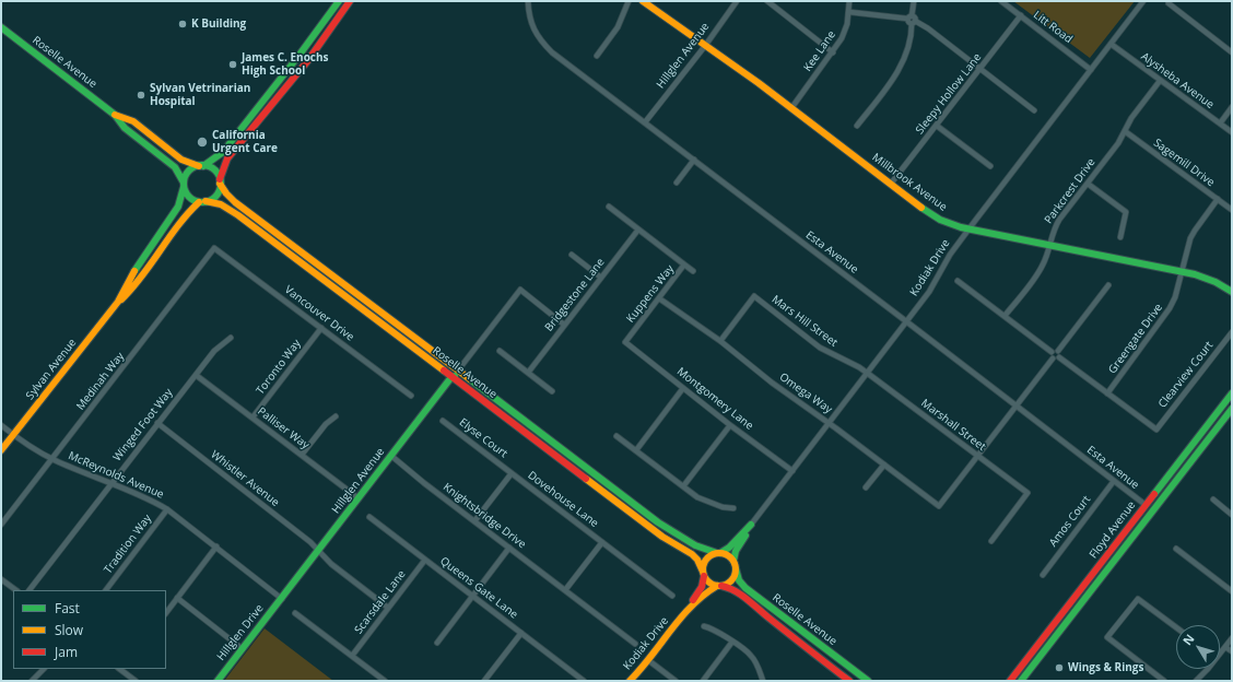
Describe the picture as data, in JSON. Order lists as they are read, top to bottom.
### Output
{
  "streets": {
    "main road": [
      "Hillglen Avenue",
      "Roselle Avenue",
      "Millbrook Avenue",
      "Kodiak Drive",
      "Sylvan Avenue",
      "Floyd Avenue",
      "Hillglen Drive"
    ],
    "street": [
      "Litt Road",
      "Kee Lane",
      "Alysheba Avenue",
      "Sleepy Hollow Lane",
      "Sagemill Drive",
      "Parkcrest Drive",
      "Esta Avenue",
      "Kuppens Way",
      "Bridgestone Lane",
      "Vancouver Drive",
      "Mars Hill Street",
      "Greengate Drive",
      "Toronto Way",
      "Clearview Court",
      "Medinah Way",
      "Omega Way",
      "Montgomery Lane",
      "Winged Foot Way",
      "Marshall Street",
      "Palliser Way",
      "Elyse Court",
      "McReynolds Avenue",
      "Whistler Avenue",
      "Dovehouse Lane",
      "Knightsbridge Drive",
      "Amos Court",
      "Tradition Way",
      "Queens Gate Lane",
      "Scarsdale Lane"
    ]
  },
  "crossings": [
    ["Litt Road", "Sleepy Hollow Lane"],
    ["Litt Road", "Kodiak Drive"],
    ["Kee Lane", "Millbrook Avenue"],
    ["Hillglen Avenue", "Roselle Avenue"],
    ["Hillglen Avenue", "Millbrook Avenue"],
    ["Hillglen Avenue", "Esta Avenue"],
    ["Hillglen Avenue", "Palliser Way"],
    ["Hillglen Avenue", "McReynolds Avenue"],
    ["Hillglen Avenue", "Whistler Avenue"],
    ["Hillglen Avenue", "Knightsbridge Drive"],
    ["Hillglen Avenue", "Hillglen Drive"],
    ["Roselle Avenue", "Kodiak Drive"],
    ["Roselle Avenue", "Sylvan Avenue"],
    ["Alysheba Avenue", "Parkcrest Drive"],
    ["Alysheba Avenue", "Kodiak Drive"],
    ["Sleepy Hollow Lane", "Millbrook Avenue"],
    ["Sagemill Drive", "Parkcrest Drive"],
    ["Sagemill Drive", "Greengate Drive"],
    ["Millbrook Avenue", "Parkcrest Drive"],
    ["Millbrook Avenue", "Kodiak Drive"],
    ["Millbrook Avenue", "Greengate Drive"],
    ["Esta Avenue", "Kodiak Drive"],
    ["Esta Avenue", "Amos Court"],
    ["Esta Avenue", "Floyd Avenue"],
    ["Kodiak Drive", "Mars Hill Street"],
    ["Kodiak Drive", "Omega Way"],
    ["Kodiak Drive", "Montgomery Lane"],
    ["Kodiak Drive", "Marshall Street"],
    ["Kuppens Way", "Omega Way"],
    ["Kuppens Way", "Montgomery Lane"],
    ["Vancouver Drive", "Toronto Way"],
    ["Vancouver Drive", "Medinah Way"],
    ["Mars Hill Street", "Omega Way"],
    ["Mars Hill Street", "Marshall Street"],
    ["Greengate Drive", "Clearview Court"],
    ["Toronto Way", "Palliser Way"],
    ["Sylvan Avenue", "McReynolds Avenue"],
    ["Medinah Way", "McReynolds Avenue"],
    ["Omega Way", "Marshall Street"],
    ["Winged Foot Way", "Palliser Way"],
    ["Winged Foot Way", "McReynolds Avenue"],
    ["Winged Foot Way", "Whistler Avenue"],
    ["Elyse Court", "Dovehouse Lane"],
    ["McReynolds Avenue", "Tradition Way"],
    ["McReynolds Avenue", "Hillglen Drive"],
    ["Whistler Avenue", "Scarsdale Lane"],
    ["Queens Gate Lane", "Scarsdale Lane"]
  ],
  "places": [
    "K Building",
    "James C. Enochs High School",
    "Sylvan Vetrinarian Hospital",
    "California Urgent Care",
    "Wings & Rings"
  ],
  "legend": ["Fast", "Slow", "Jam"],
  "north": "top left"
}
